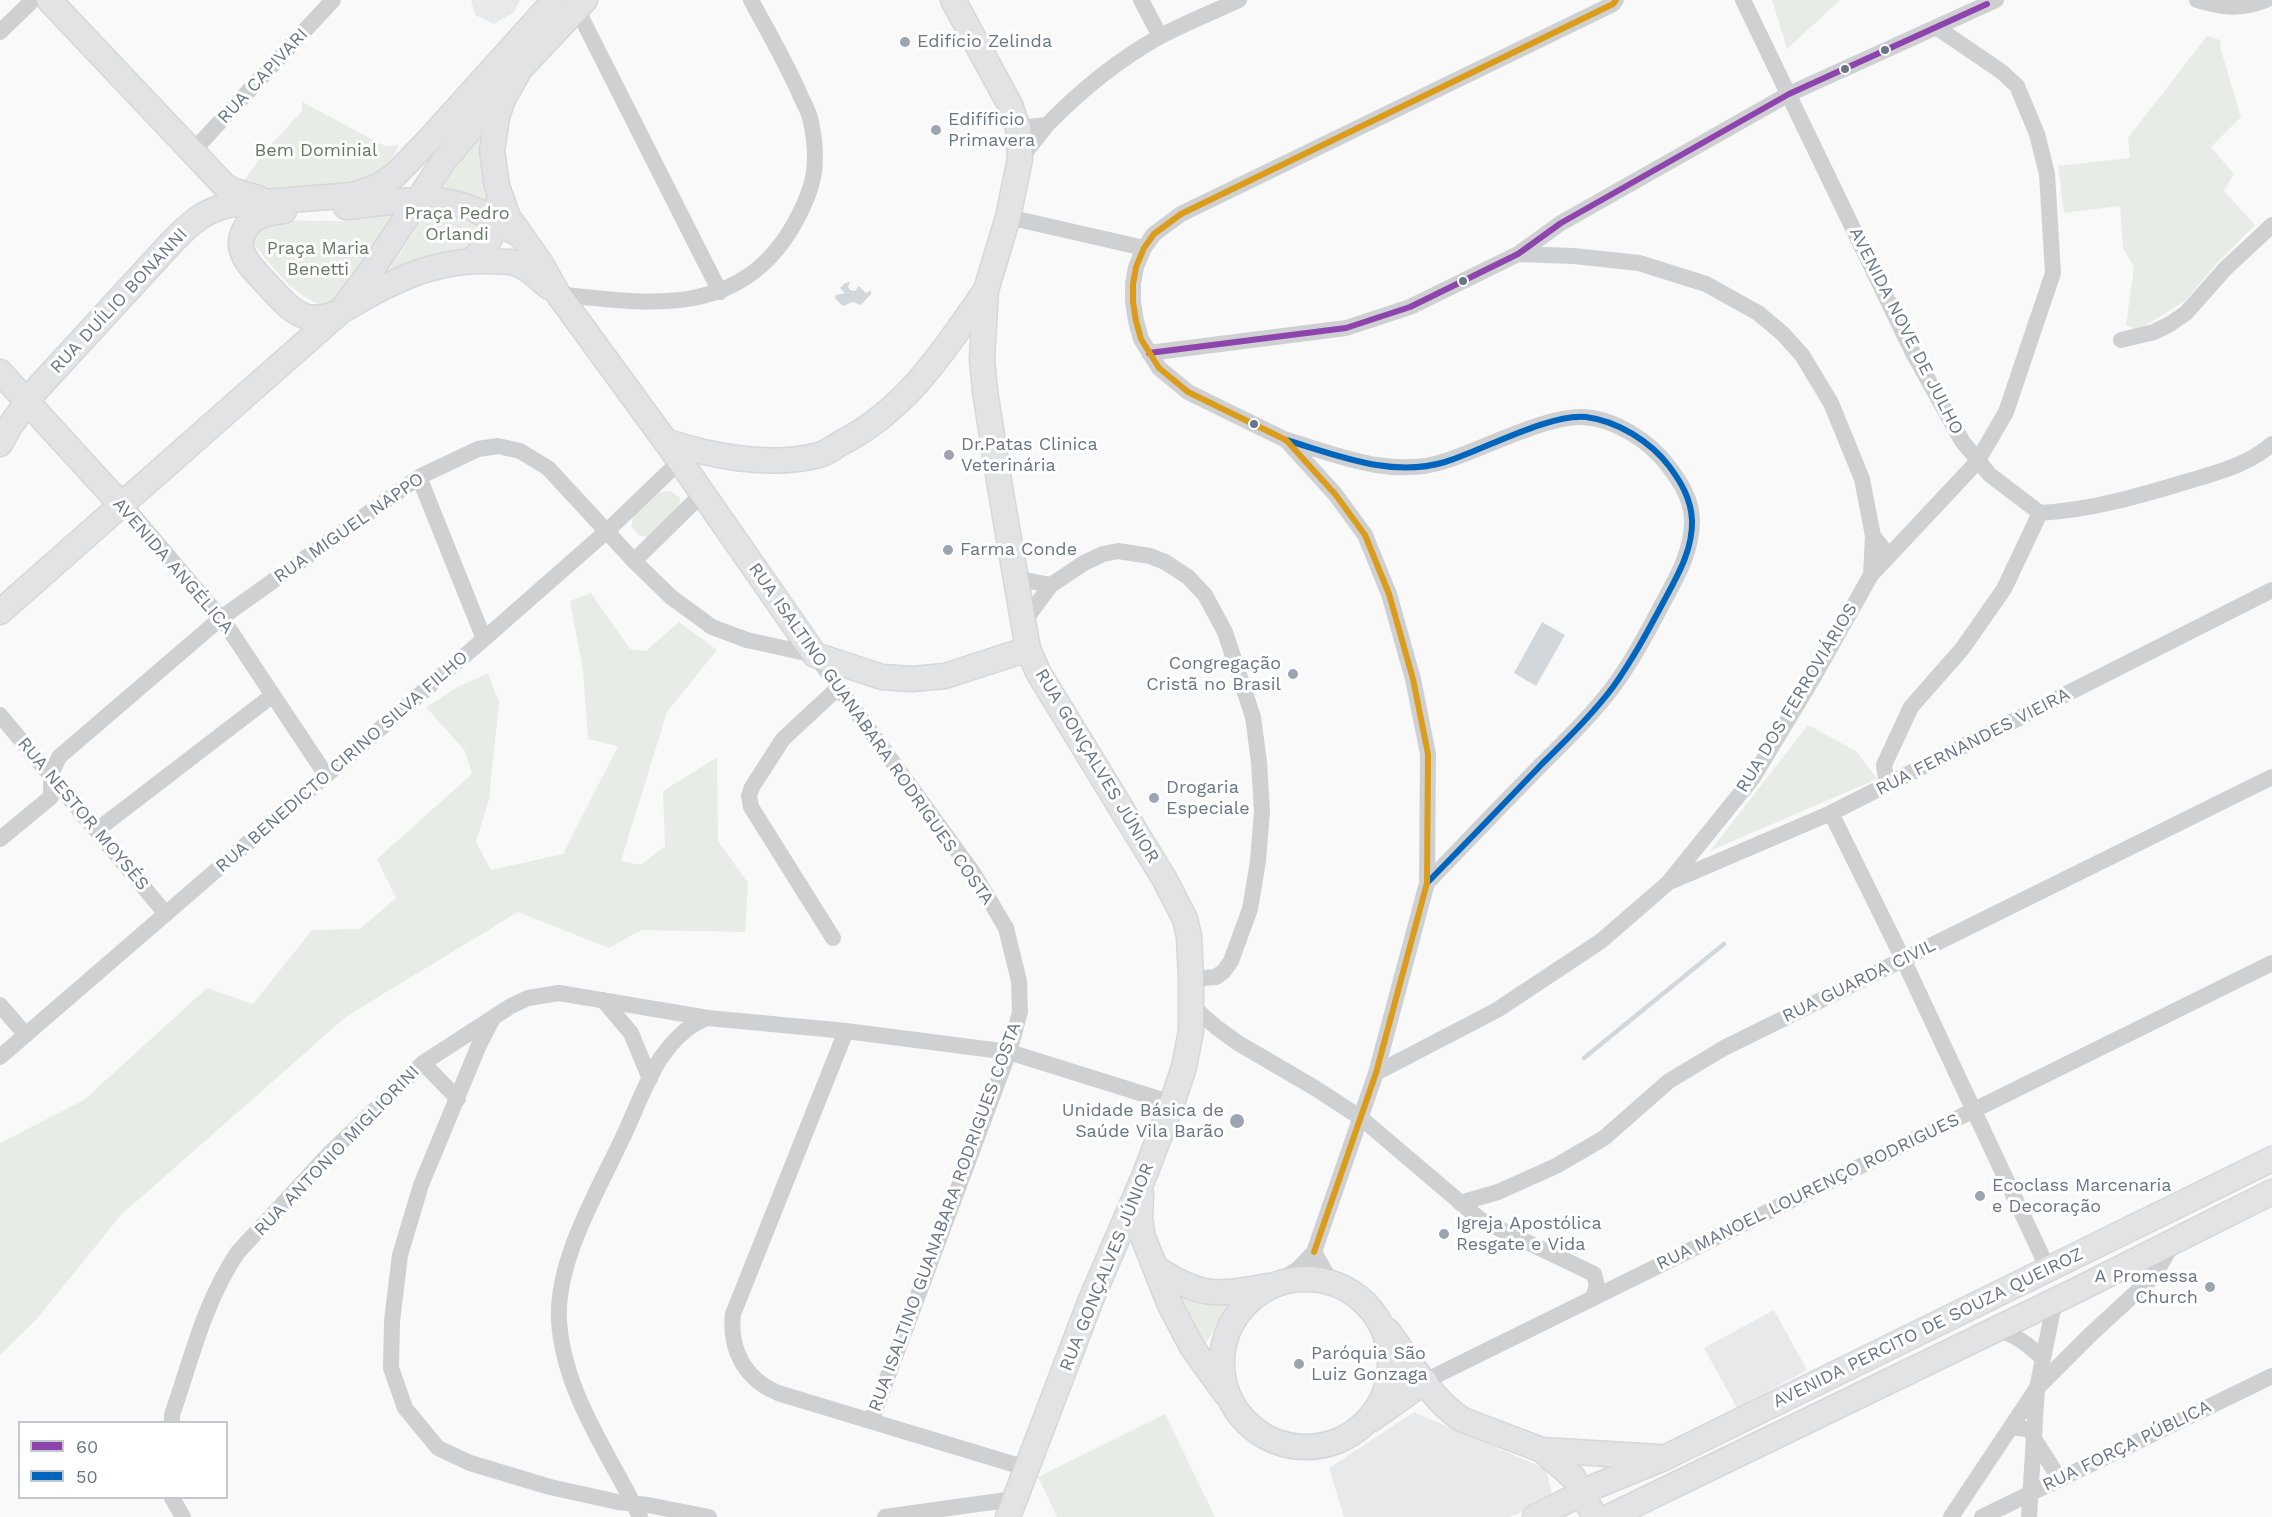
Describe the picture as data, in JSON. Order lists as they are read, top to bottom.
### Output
{
  "streets": {
    "street": [
      "RUA CAPIVARI",
      "RUA DUÍLIO BONANNI",
      "AVENIDA NOVE DE JULHO",
      "RUA MIGUEL NAPPO",
      "AVENIDA ANGÉLICA",
      "RUA DOS FERROVIÁRIOS",
      "RUA ISALTINO GUANABARA RODRIGUES COSTA",
      "RUA FERNANDES VIEIRA",
      "RUA BENEDICTO CIRINO SILVA FILHO",
      "RUA GONÇALVES JÚNIOR",
      "RUA NESTOR MOYSÉS",
      "RUA GUARDA CIVIL",
      "RUA ANTONIO MIGLIORINI",
      "RUA MANOEL LOURENÇO RODRIGUES",
      "AVENIDA PERCITO DE SOUZA QUEIROZ",
      "RUA FORÇA PÚBLICA"
    ]
  },
  "crossings": [
    ["RUA DUÍLIO BONANNI", "AVENIDA ANGÉLICA"],
    ["RUA MIGUEL NAPPO", "AVENIDA ANGÉLICA"],
    ["RUA MIGUEL NAPPO", "RUA ISALTINO GUANABARA RODRIGUES COSTA"],
    ["RUA MIGUEL NAPPO", "RUA BENEDICTO CIRINO SILVA FILHO"],
    ["RUA MIGUEL NAPPO", "RUA GONÇALVES JÚNIOR"],
    ["RUA MIGUEL NAPPO", "RUA NESTOR MOYSÉS"],
    ["AVENIDA ANGÉLICA", "RUA BENEDICTO CIRINO SILVA FILHO"],
    ["RUA DOS FERROVIÁRIOS", "RUA FERNANDES VIEIRA"],
    ["RUA ISALTINO GUANABARA RODRIGUES COSTA", "RUA BENEDICTO CIRINO SILVA FILHO"],
    ["RUA ISALTINO GUANABARA RODRIGUES COSTA", "RUA ANTONIO MIGLIORINI"],
    ["RUA BENEDICTO CIRINO SILVA FILHO", "RUA NESTOR MOYSÉS"],
    ["RUA GONÇALVES JÚNIOR", "RUA ANTONIO MIGLIORINI"]
  ],
  "parks": ["Bem Dominial", "Praça Pedro Orlandi", "Praça Maria Benetti"],
  "places": [
    "Edifício Zelinda",
    "Edifíficio Primavera",
    "Dr.Patas Clinica Veterinária",
    "Farma Conde",
    "Congregação Cristã no Brasil",
    "Drogaria Especiale",
    "Unidade Básica de Saúde Vila Barão",
    "Ecoclass Marcenaria e Decoração",
    "Igreja Apostólica Resgate e Vida",
    "A Promessa Church",
    "Paróquia São Luiz Gonzaga"
  ],
  "lines": ["transit line 60", "transit line 50"],
  "legend": ["60", "50"]
}
